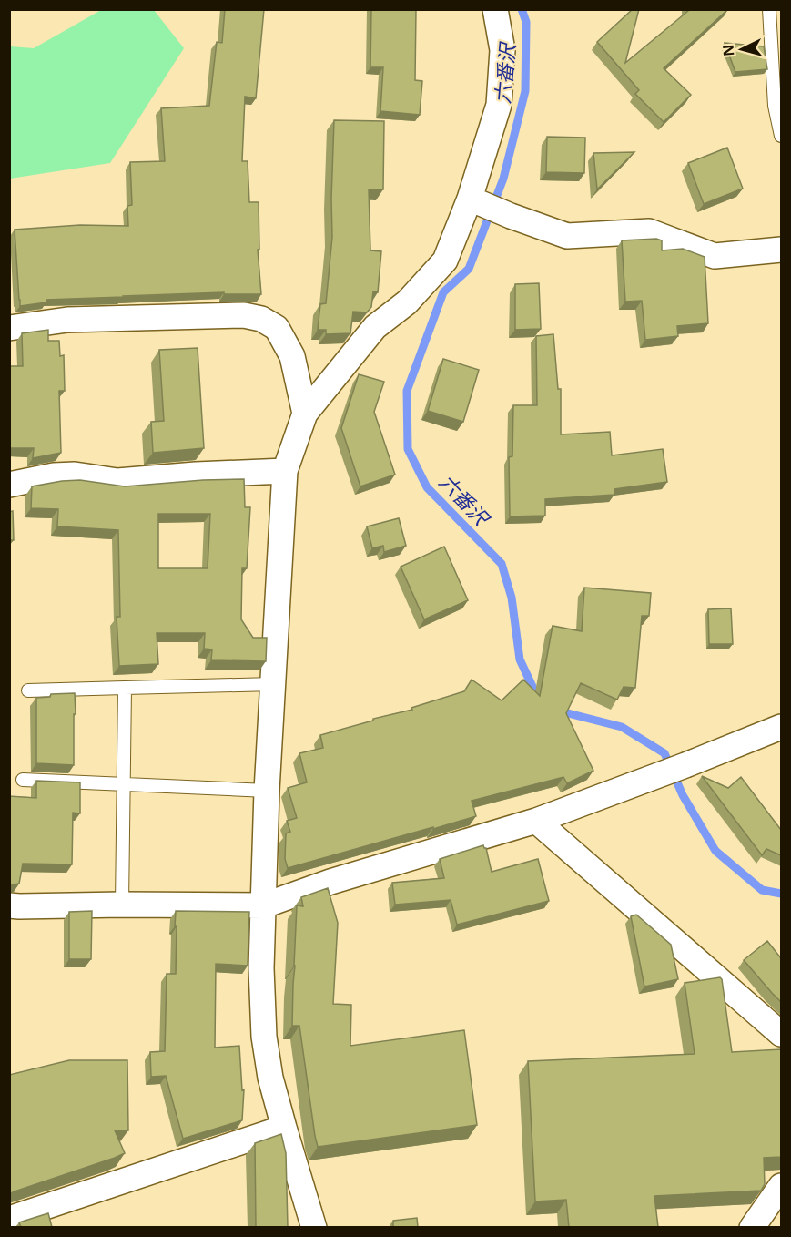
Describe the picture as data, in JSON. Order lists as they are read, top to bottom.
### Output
{
  "water": ["六番沢"],
  "north": "left"
}
